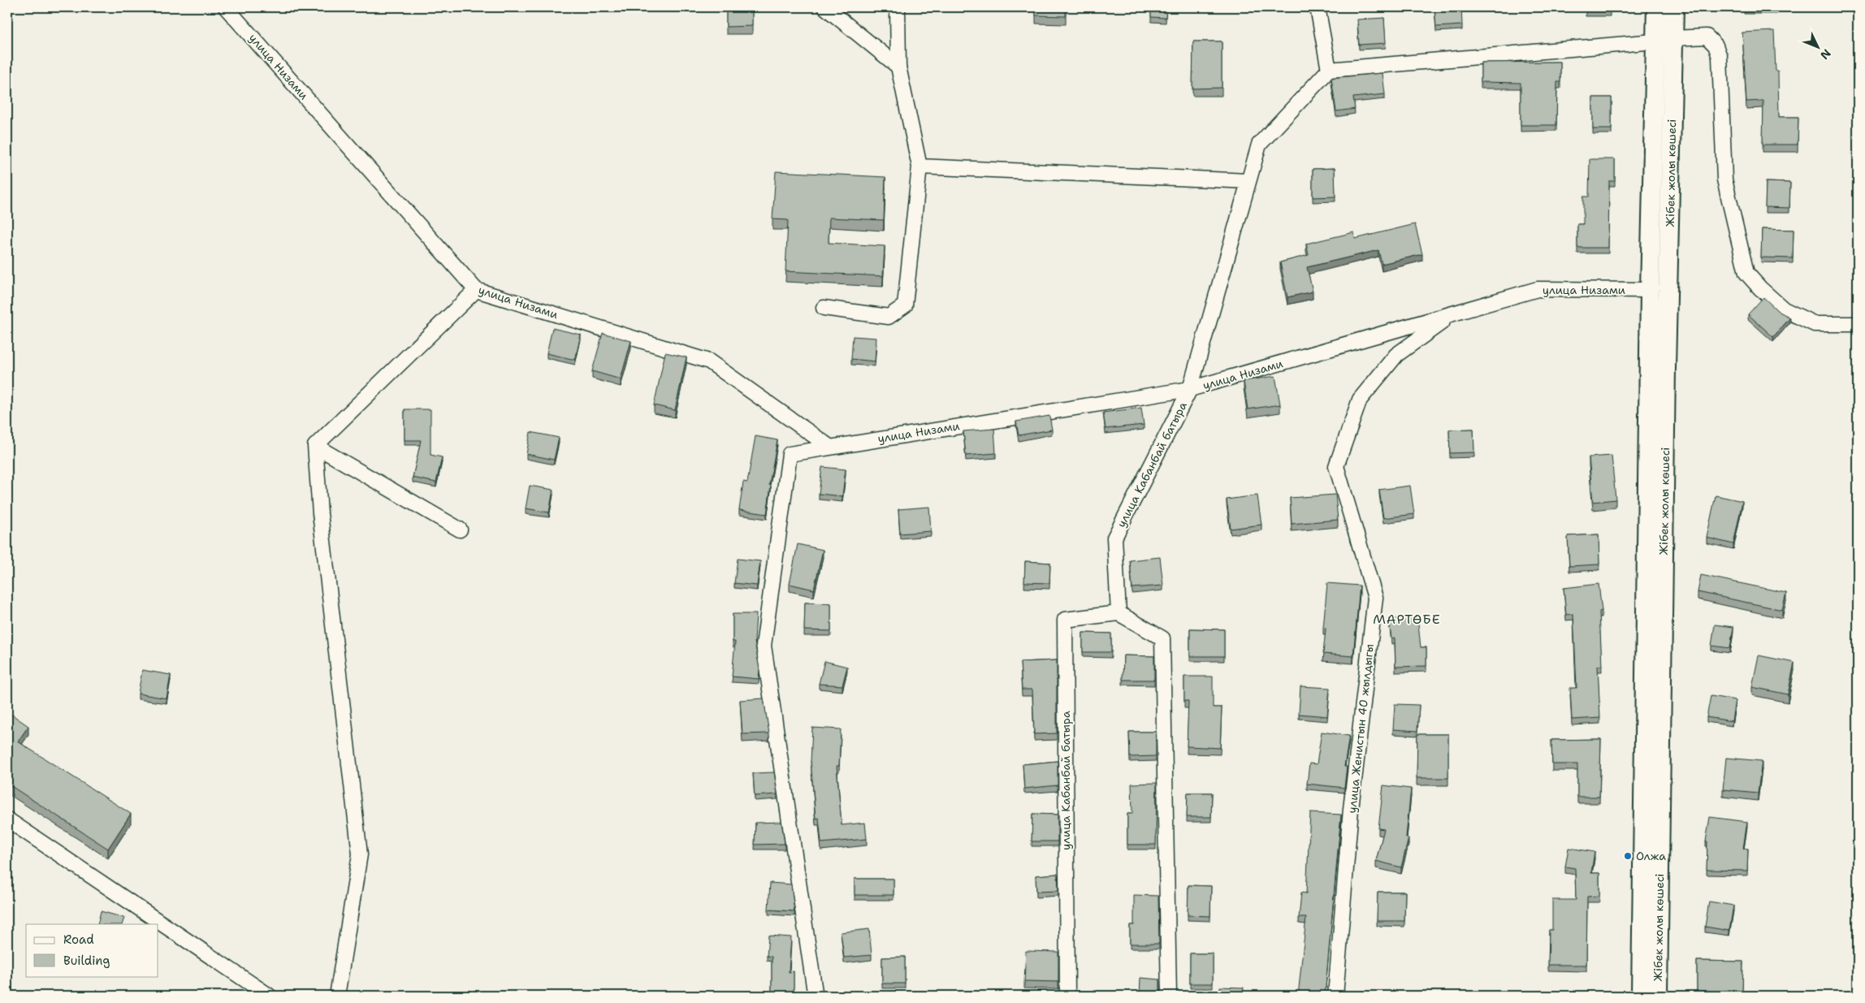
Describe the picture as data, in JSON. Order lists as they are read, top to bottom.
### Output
{
  "streets": {
    "main road": ["Жібек жолы көшесі"],
    "street": ["улица Низами", "улица Кабанбай батыра", "улица Женистын 40 жылдыгы"]
  },
  "crossings": [
    ["улица Низами", "Жібек жолы көшесі"],
    ["улица Низами", "улица Кабанбай батыра"],
    ["улица Низами", "улица Женистын 40 жылдыгы"]
  ],
  "districts": ["МАРТӨБЕ"],
  "places": ["Олжа"],
  "legend": ["Road", "Building"],
  "north": "bottom right"
}
